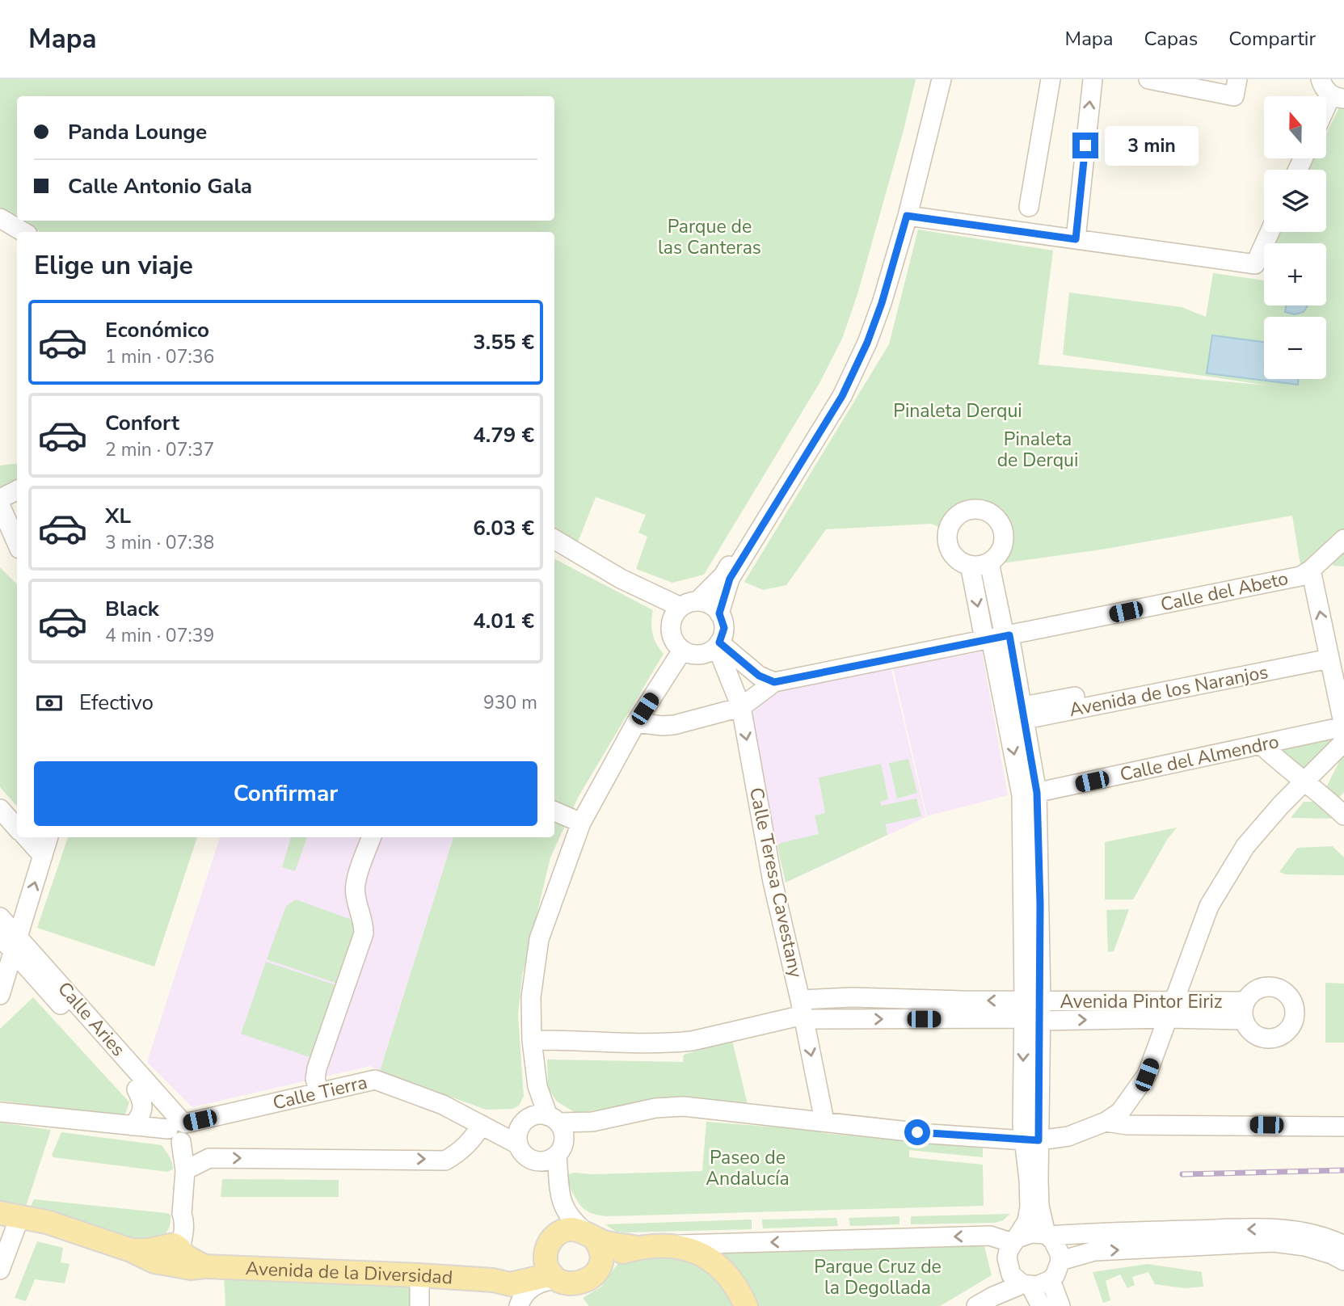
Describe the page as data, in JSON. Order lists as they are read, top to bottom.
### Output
{
  "streets": {
    "main road": ["Avenida de la Diversidad"],
    "street": [
      "Calle del Abeto",
      "Avenida de los Naranjos",
      "Calle del Almendro",
      "Calle Teresa Cavestany",
      "Avenida Pintor Eiriz",
      "Calle Aries",
      "Calle Tierra"
    ]
  },
  "crossings": [
    ["Calle Teresa Cavestany", "Avenida Pintor Eiriz"],
    ["Calle Aries", "Calle Tierra"]
  ],
  "one_way": ["Calle Teresa Cavestany"],
  "parks": [
    "Parque de las Canteras",
    "Pinaleta Derqui",
    "Pinaleta de Derqui",
    "Paseo de Andalucía",
    "Parque Cruz de la Degollada"
  ],
  "north": "top",
  "page": {
    "header": "Mapa",
    "nav": ["Mapa", "Capas", "Compartir"],
    "map_buttons": ["+", "−"],
    "banner": ["Panda Lounge", "Calle Antonio Gala"],
    "bubble": "3 min",
    "heading": "Elige un viaje",
    "list": [
      {
        "name": "Económico",
        "note": "1 min · 07:36",
        "value": "3.55 €"
      },
      {
        "name": "Confort",
        "note": "2 min · 07:37",
        "value": "4.79 €"
      },
      {
        "name": "XL",
        "note": "3 min · 07:38",
        "value": "6.03 €"
      },
      {
        "name": "Black",
        "note": "4 min · 07:39",
        "value": "4.01 €"
      }
    ],
    "pay": ["Efectivo", "930 m"],
    "buttons": "Confirmar"
  }
}
